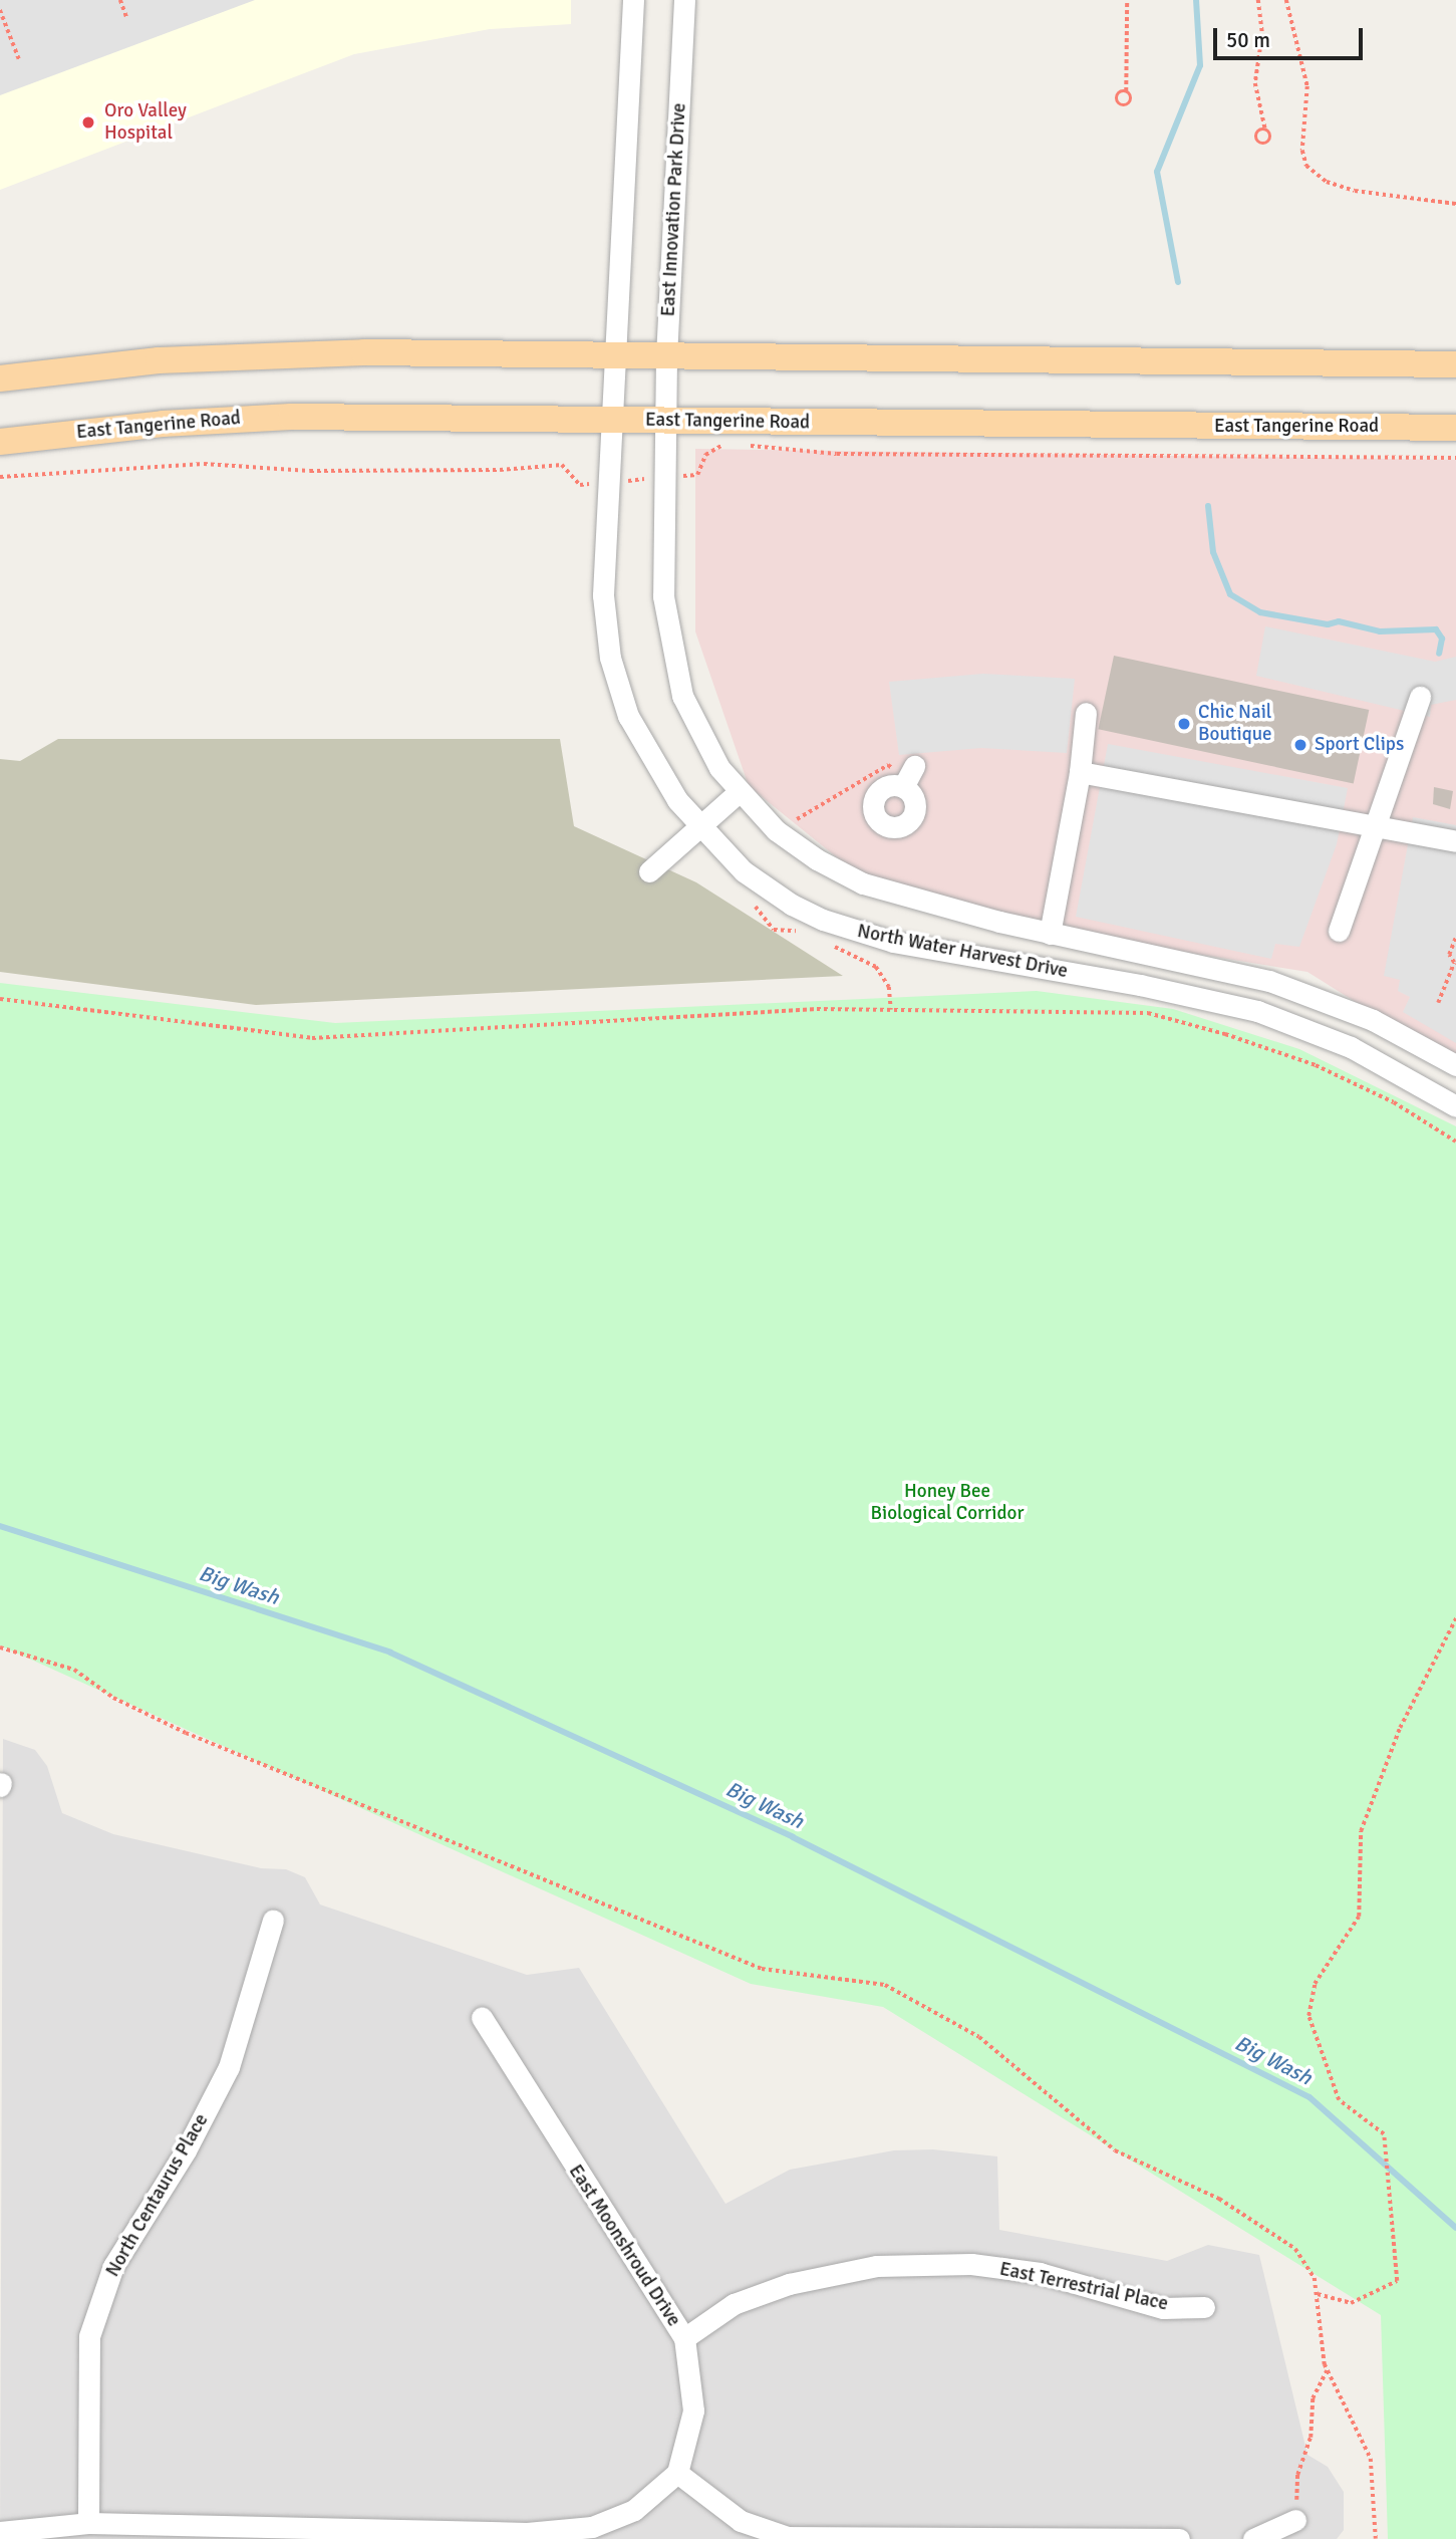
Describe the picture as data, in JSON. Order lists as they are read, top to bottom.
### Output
{
  "streets": {
    "main road": ["East Tangerine Road"],
    "street": [
      "East Innovation Park Drive",
      "North Water Harvest Drive",
      "North Centaurus Place",
      "East Moonshroud Drive",
      "East Terrestrial Place"
    ]
  },
  "crossings": [
    ["East Innovation Park Drive", "East Tangerine Road"],
    ["East Innovation Park Drive", "North Water Harvest Drive"],
    ["East Tangerine Road", "North Water Harvest Drive"],
    ["East Moonshroud Drive", "East Terrestrial Place"]
  ],
  "water": ["Big Wash"],
  "parks": ["Honey Bee Biological Corridor"],
  "places": ["Oro Valley Hospital", "Chic Nail Boutique", "Sport Clips"],
  "scale_bar": "50 m"
}
